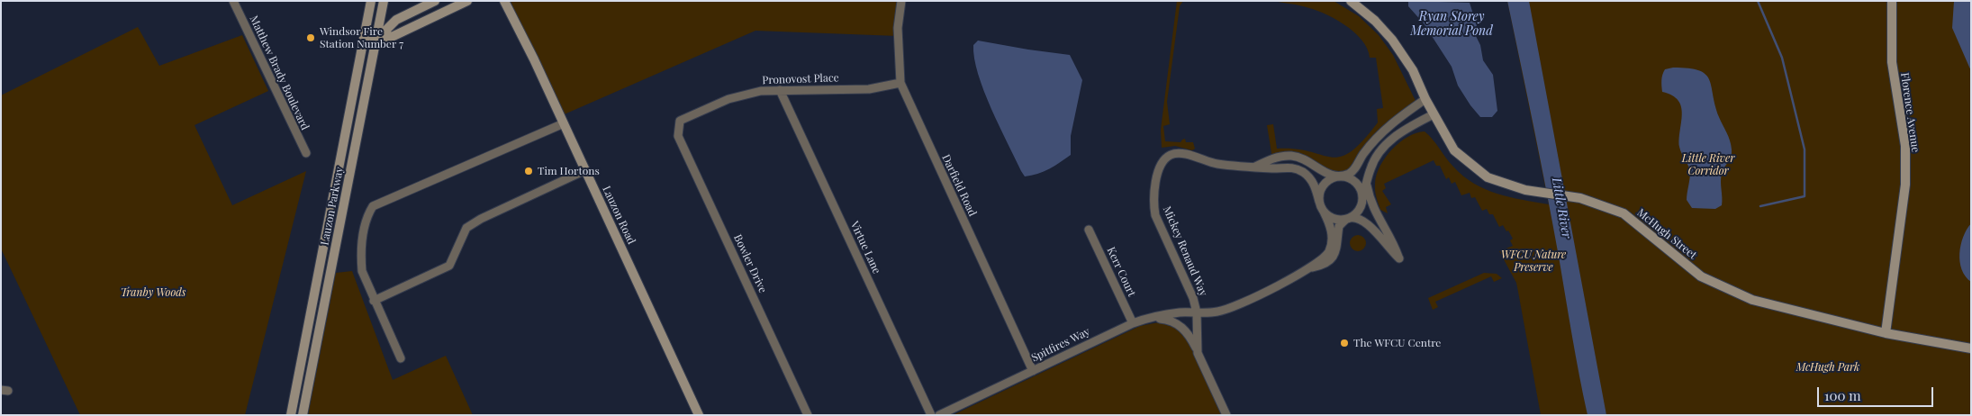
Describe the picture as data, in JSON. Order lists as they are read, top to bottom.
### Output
{
  "streets": {
    "main road": [
      "Florence Avenue",
      "Lauzon Parkway",
      "Lauzon Road",
      "McHugh Street"
    ],
    "street": [
      "Matthew Brady Boulevard",
      "Pronovost Place",
      "Darfield Road",
      "Virtue Lane",
      "Mickey Renaud Way",
      "Bowler Drive",
      "Kerr Court",
      "Spitfires Way"
    ]
  },
  "crossings": [
    ["Pronovost Place", "Darfield Road"],
    ["Pronovost Place", "Virtue Lane"],
    ["Pronovost Place", "Bowler Drive"],
    ["Florence Avenue", "McHugh Street"],
    ["Darfield Road", "Spitfires Way"],
    ["Mickey Renaud Way", "Spitfires Way"],
    ["Kerr Court", "Spitfires Way"]
  ],
  "water": ["Ryan Storey Memorial Pond", "Little River"],
  "parks": [
    "Little River Corridor",
    "WFCU Nature Preserve",
    "Tranby Woods",
    "McHugh Park"
  ],
  "places": ["Windsor Fire Station Number 7", "Tim Hortons", "The WFCU Centre"],
  "scale_bar": "100 m"
}
